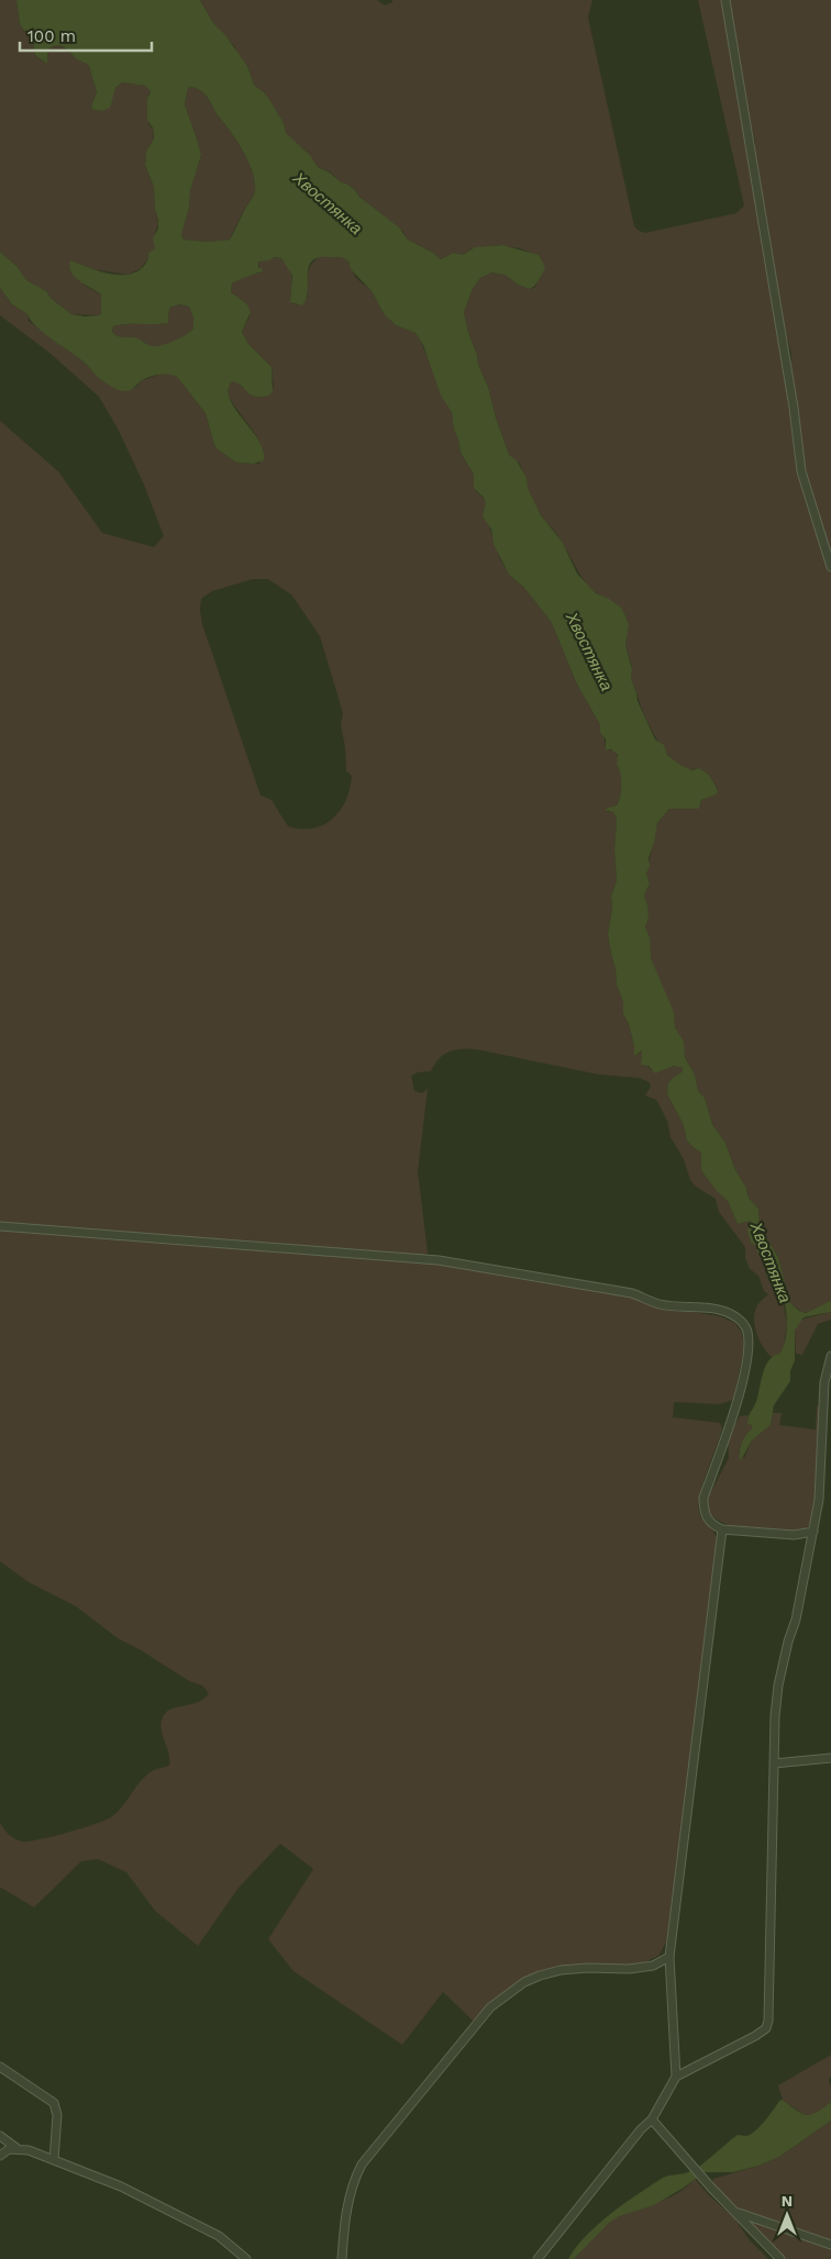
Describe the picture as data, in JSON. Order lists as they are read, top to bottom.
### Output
{
  "water": ["Хвостянка"],
  "scale_bar": "100 m",
  "north": "top"
}
